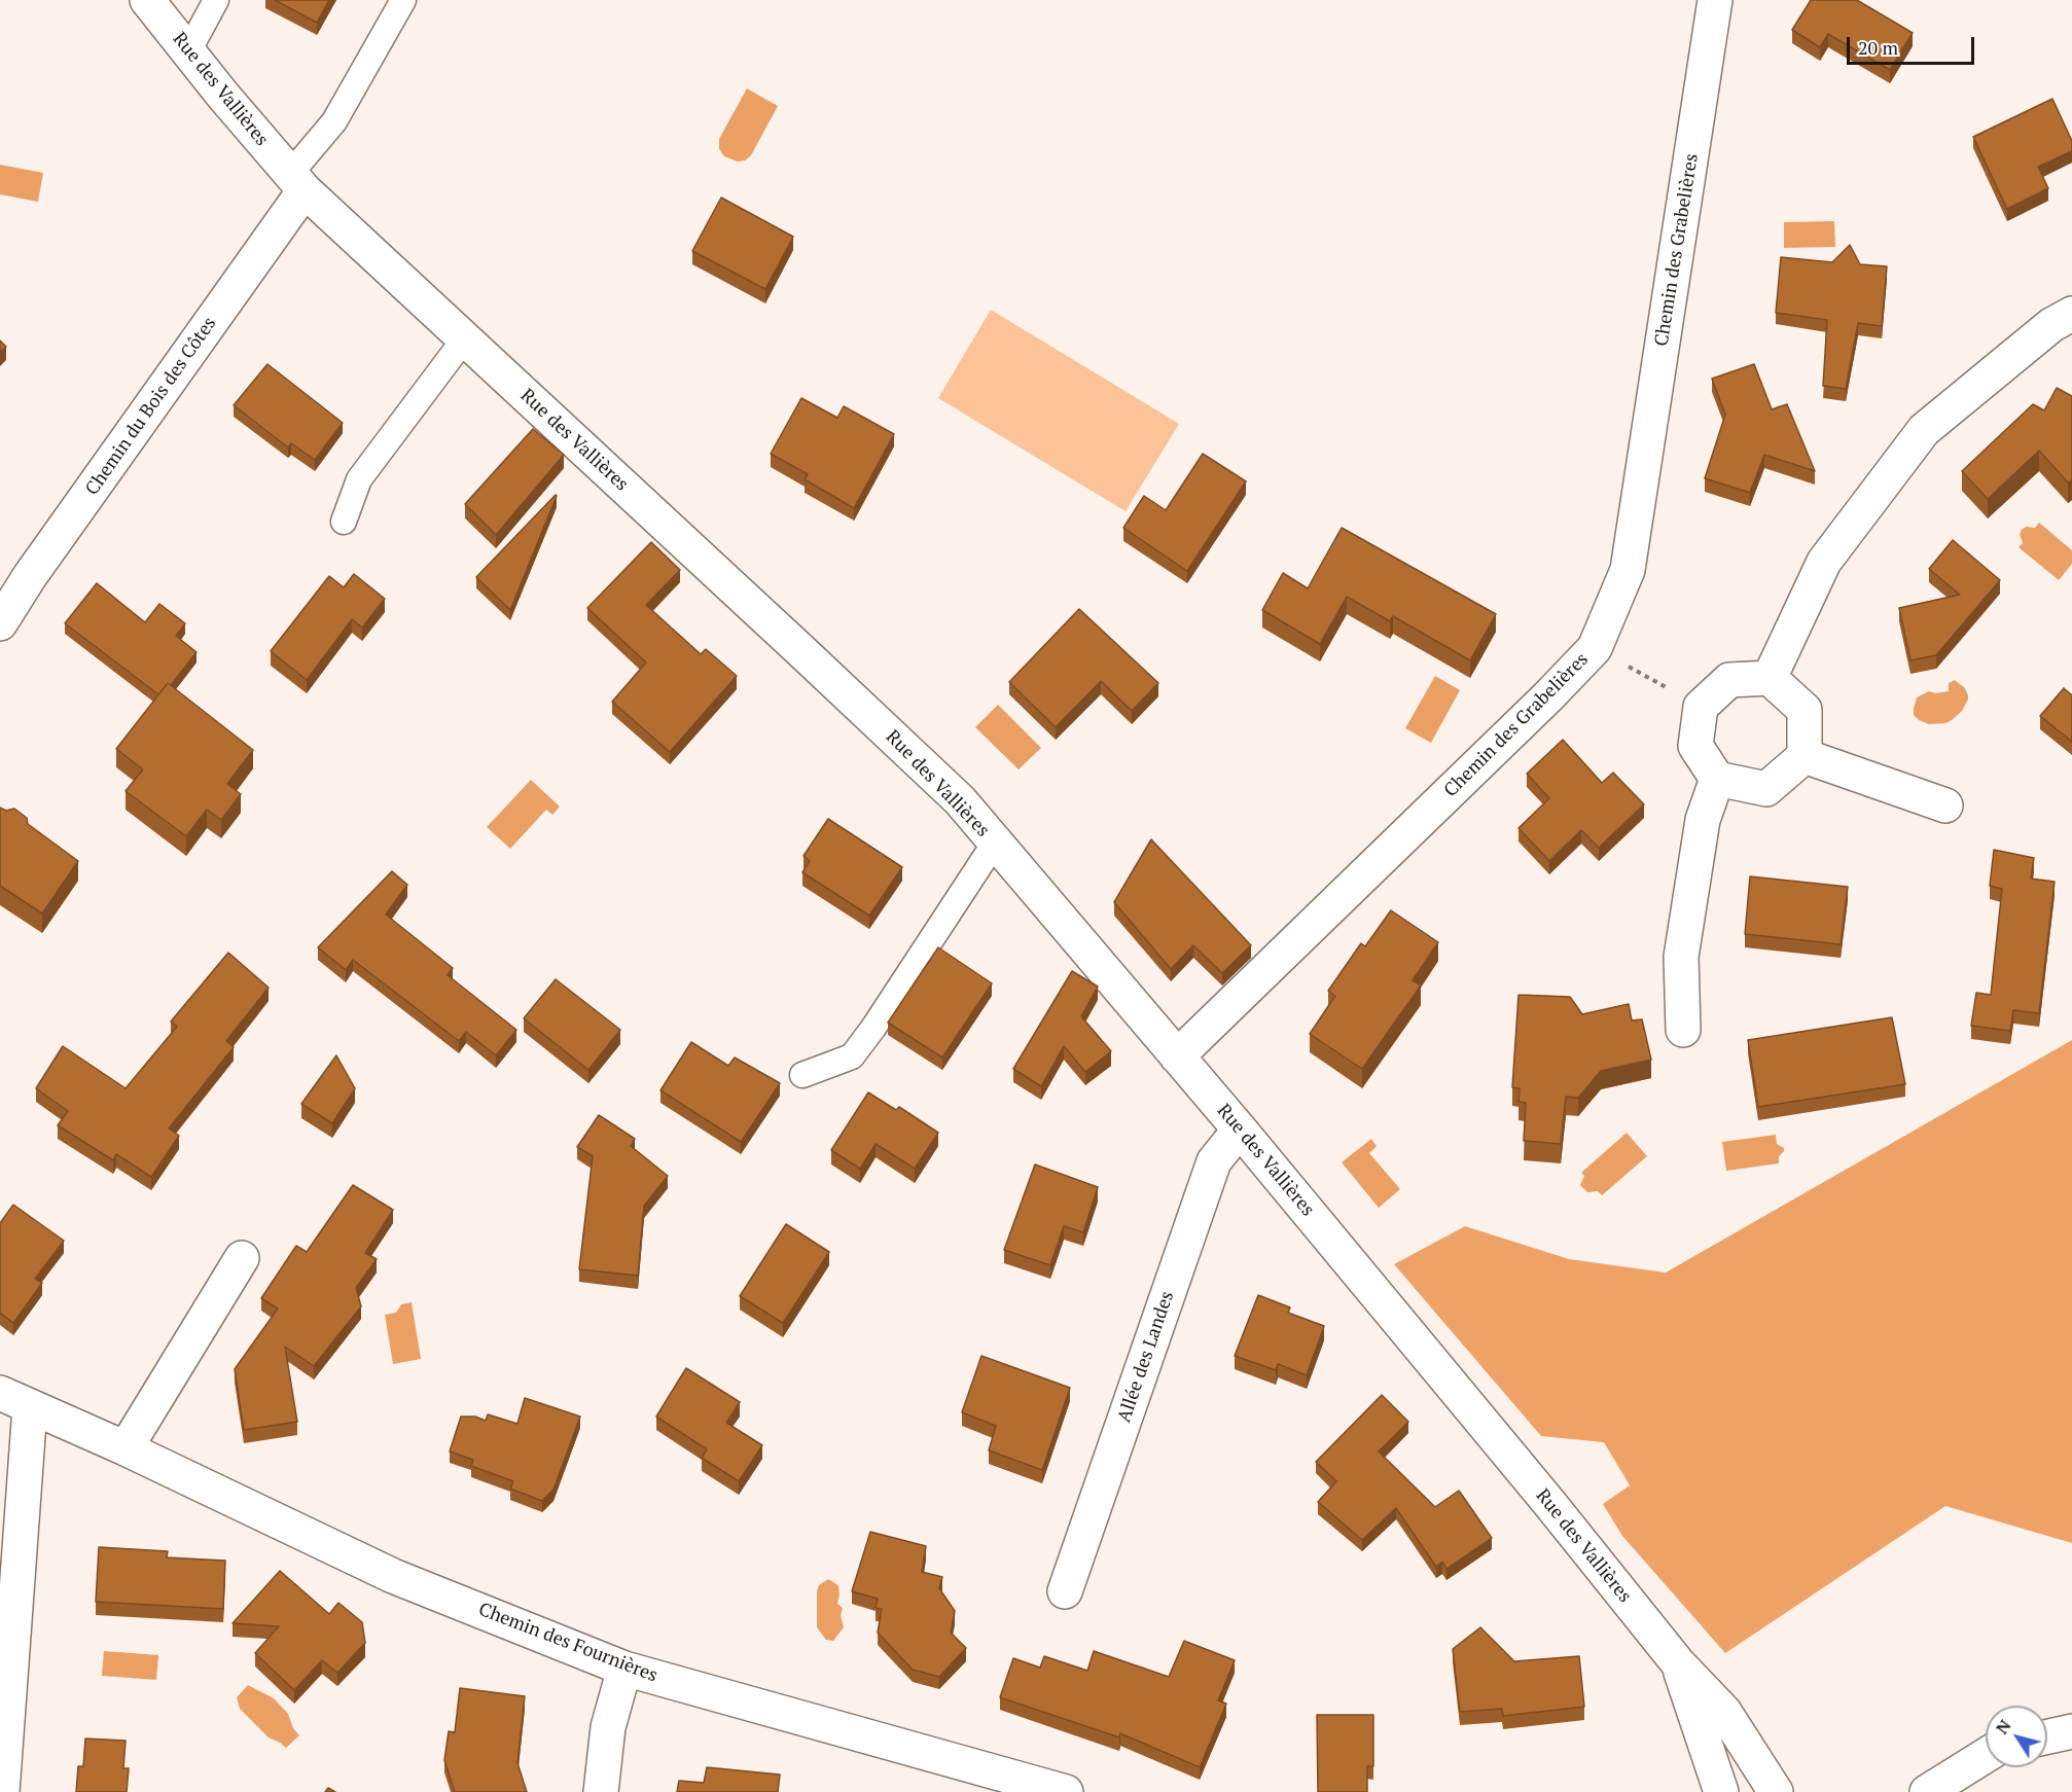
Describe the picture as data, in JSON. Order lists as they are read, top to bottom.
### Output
{
  "streets": {
    "street": [
      "Rue des Vallières",
      "Chemin des Grabelières",
      "Chemin du Bois des Côtes",
      "Allée des Landes",
      "Chemin des Fournières"
    ]
  },
  "crossings": [
    ["Rue des Vallières", "Chemin des Grabelières"],
    ["Rue des Vallières", "Chemin du Bois des Côtes"],
    ["Rue des Vallières", "Allée des Landes"]
  ],
  "scale_bar": "20 m",
  "north": "top left"
}
